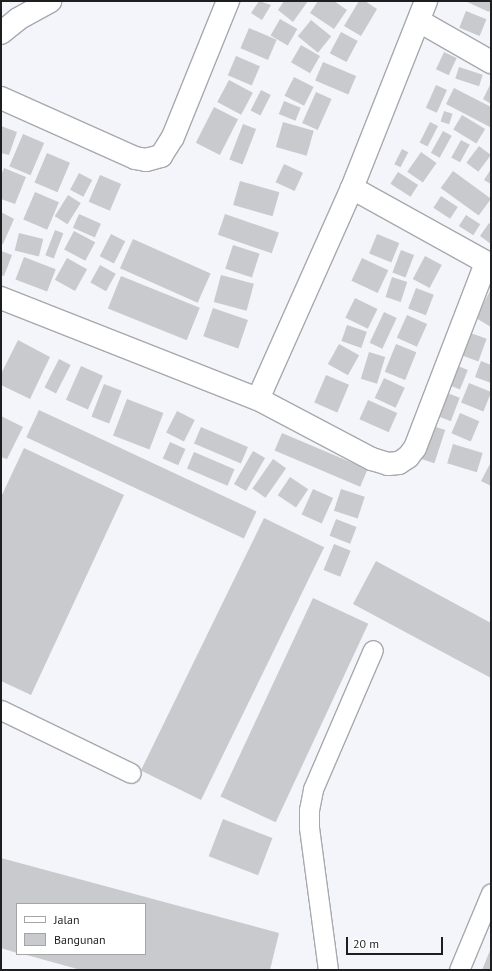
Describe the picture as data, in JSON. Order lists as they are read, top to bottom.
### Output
{
  "legend": ["Jalan", "Bangunan"],
  "scale_bar": "20 m"
}
